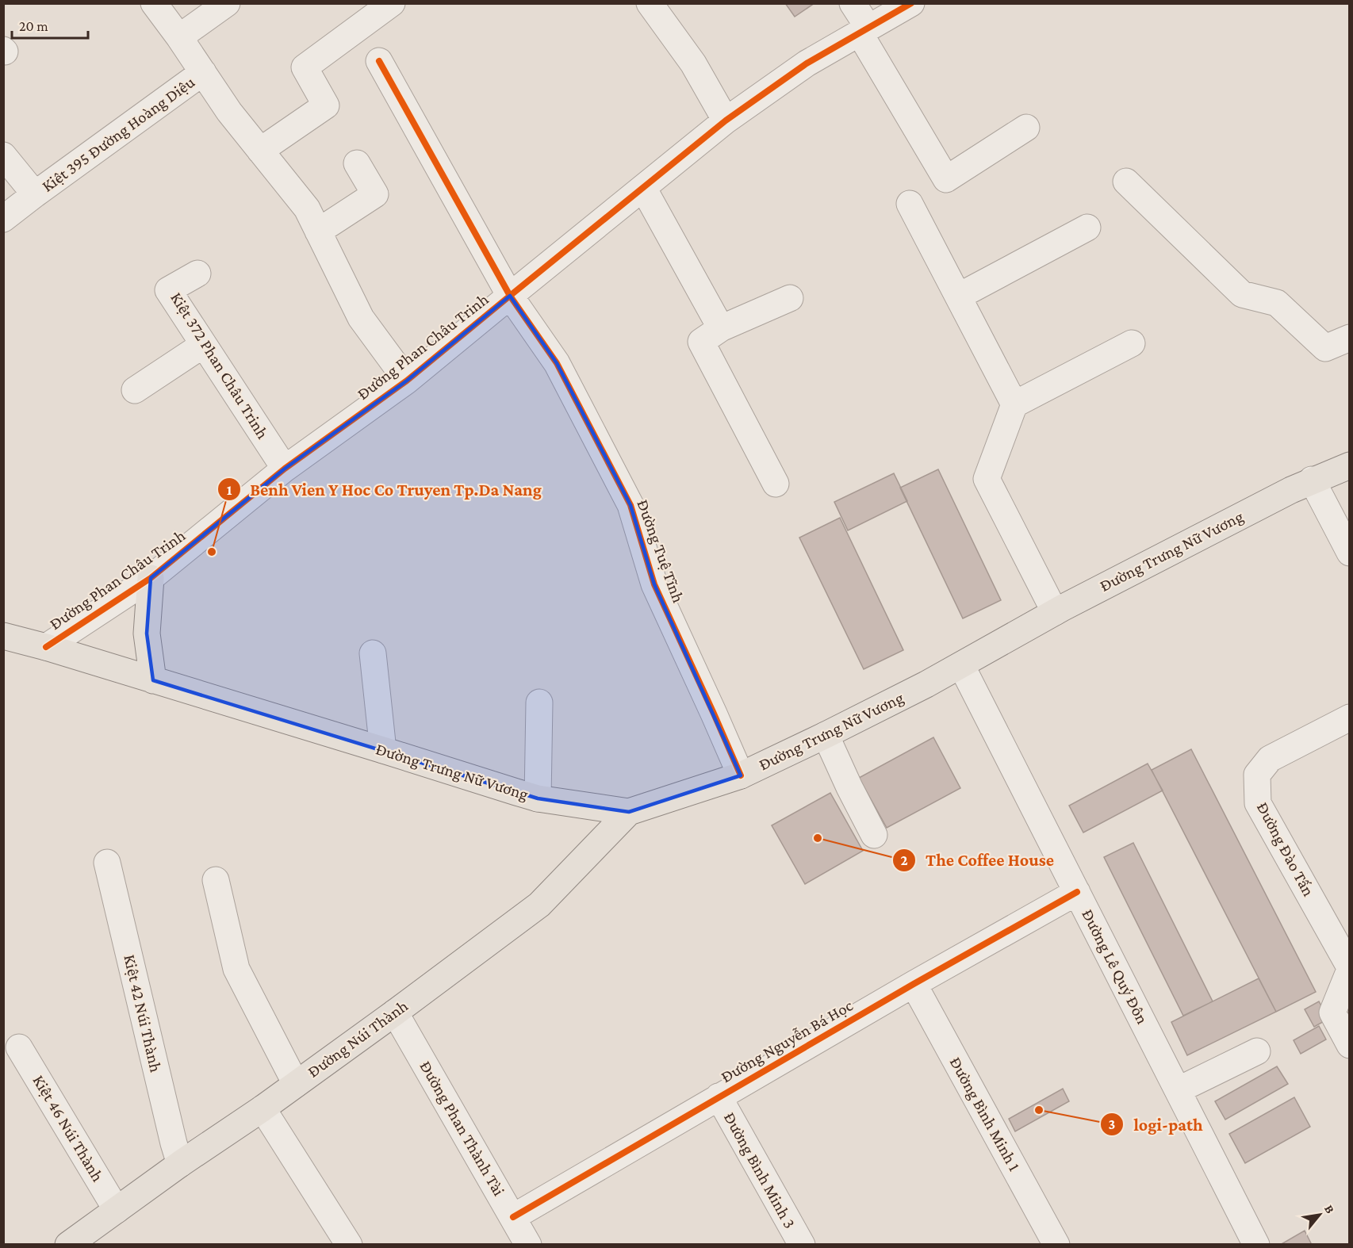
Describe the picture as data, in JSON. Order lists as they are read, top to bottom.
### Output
{
  "streets": {
    "main road": ["Đường Trưng Nữ Vương", "Đường Núi Thành"],
    "street": [
      "Kiệt 395 Đường Hoàng Diệu",
      "Đường Phan Châu Trinh",
      "Kiệt 372 Phan Châu Trinh",
      "Đường Tuệ Tĩnh",
      "Đường Đào Tấn",
      "Đường Lê Quý Đôn",
      "Kiệt 42 Núi Thành",
      "Đường Nguyễn Bá Học",
      "Đường Bình Minh 1",
      "Kiệt 46 Núi Thành",
      "Đường Phan Thành Tài",
      "Đường Bình Minh 3"
    ]
  },
  "crossings": [
    ["Đường Phan Châu Trinh", "Kiệt 372 Phan Châu Trinh"],
    ["Đường Phan Châu Trinh", "Đường Tuệ Tĩnh"],
    ["Đường Phan Châu Trinh", "Đường Trưng Nữ Vương"],
    ["Đường Tuệ Tĩnh", "Đường Trưng Nữ Vương"],
    ["Đường Trưng Nữ Vương", "Đường Lê Quý Đôn"],
    ["Đường Trưng Nữ Vương", "Đường Núi Thành"],
    ["Đường Lê Quý Đôn", "Đường Nguyễn Bá Học"],
    ["Kiệt 42 Núi Thành", "Đường Núi Thành"],
    ["Đường Núi Thành", "Kiệt 46 Núi Thành"],
    ["Đường Núi Thành", "Đường Phan Thành Tài"],
    ["Đường Nguyễn Bá Học", "Đường Bình Minh 1"],
    ["Đường Nguyễn Bá Học", "Đường Phan Thành Tài"],
    ["Đường Nguyễn Bá Học", "Đường Bình Minh 3"]
  ],
  "places": ["Benh Vien Y Hoc Co Truyen Tp.Da Nang", "The Coffee House", "logi-path"],
  "scale_bar": "20 m",
  "north": "top right"
}
